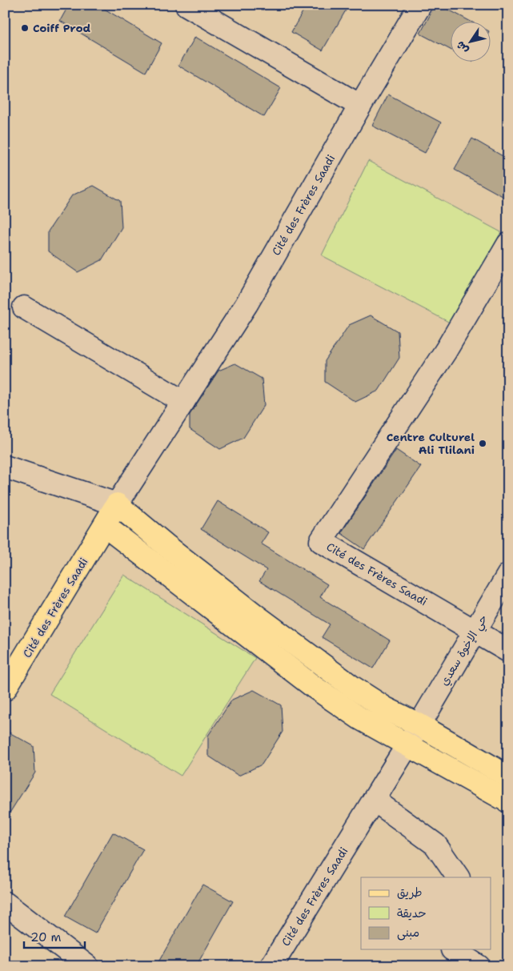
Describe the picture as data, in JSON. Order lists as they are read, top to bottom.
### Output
{
  "streets": {
    "main road": ["Cité des Frères Saadi"],
    "street": ["حي الإخوة سعدي"]
  },
  "crossings": [
    ["Cité des Frères Saadi", "حي الإخوة سعدي"]
  ],
  "places": ["Coiff Prod", "Centre Culturel Ali Tlilani"],
  "legend": ["طريق", "حديقة", "مبنى"],
  "scale_bar": "20 m",
  "north": "bottom left"
}
